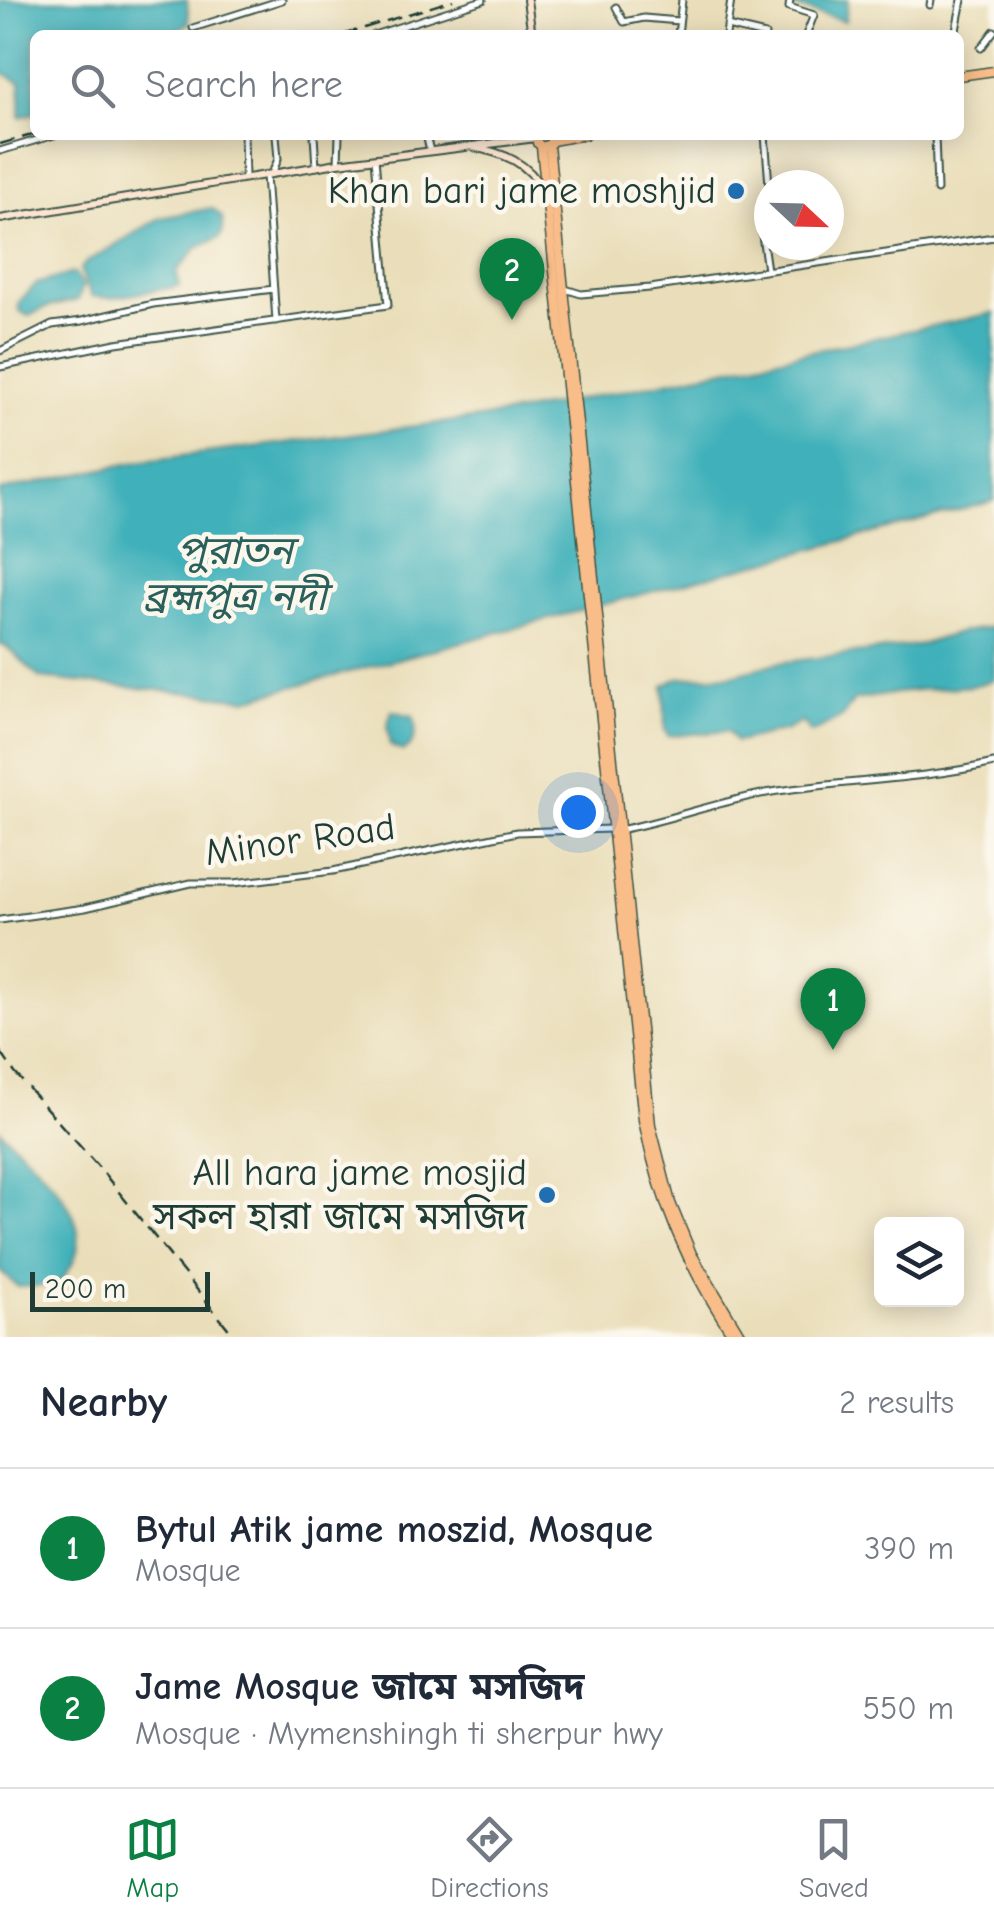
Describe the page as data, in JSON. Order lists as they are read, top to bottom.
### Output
{
  "streets": {
    "street": ["Minor Road"]
  },
  "water": ["পুরাতন ব্রহ্মপুত্র নদী"],
  "places": ["Khan bari jame moshjid", "All hara jame mosjid সকল হারা জামে মসজিদ"],
  "scale_bar": "200 m",
  "north": "right",
  "page": {
    "search": "Search here",
    "pins": ["2", "1"],
    "scale": "200 m",
    "heading": ["Nearby", "2 results"],
    "list": [
      {
        "mark": "1",
        "name": "Bytul Atik jame moszid, Mosque",
        "note": "Mosque",
        "value": "390 m"
      },
      {
        "mark": "2",
        "name": "Jame Mosque জামে মসজিদ",
        "note": "Mosque · Mymenshingh ti sherpur hwy",
        "value": "550 m"
      }
    ],
    "nav": ["Map", "Directions", "Saved"]
  }
}
